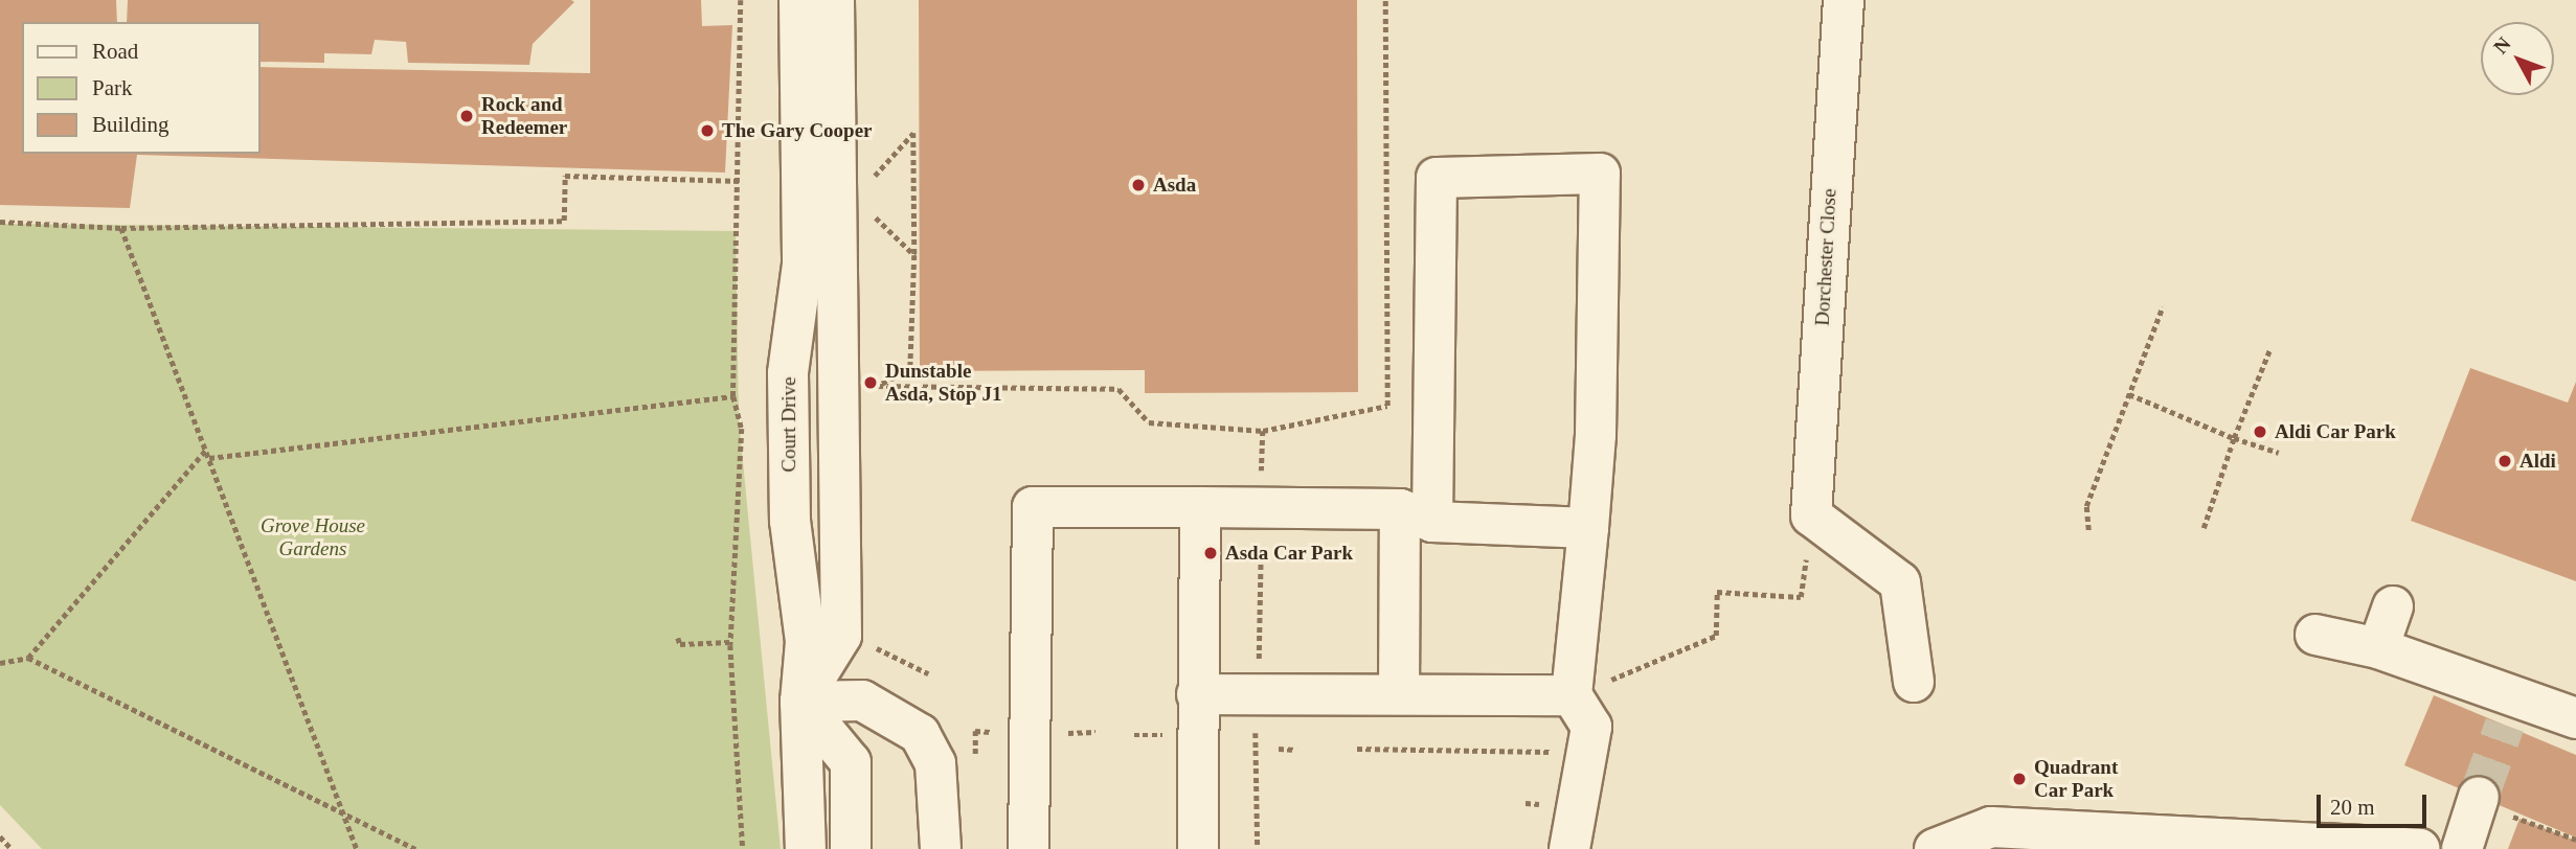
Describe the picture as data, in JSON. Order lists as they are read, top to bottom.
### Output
{
  "streets": {
    "street": ["Dorchester Close", "Court Drive"]
  },
  "parks": ["Grove House Gardens"],
  "places": [
    "Rock and Redeemer",
    "The Gary Cooper",
    "Asda",
    "Dunstable Asda, Stop J1",
    "Aldi Car Park",
    "Aldi",
    "Asda Car Park",
    "Quadrant Car Park"
  ],
  "legend": ["Road", "Park", "Building"],
  "scale_bar": "20 m",
  "north": "top left"
}
